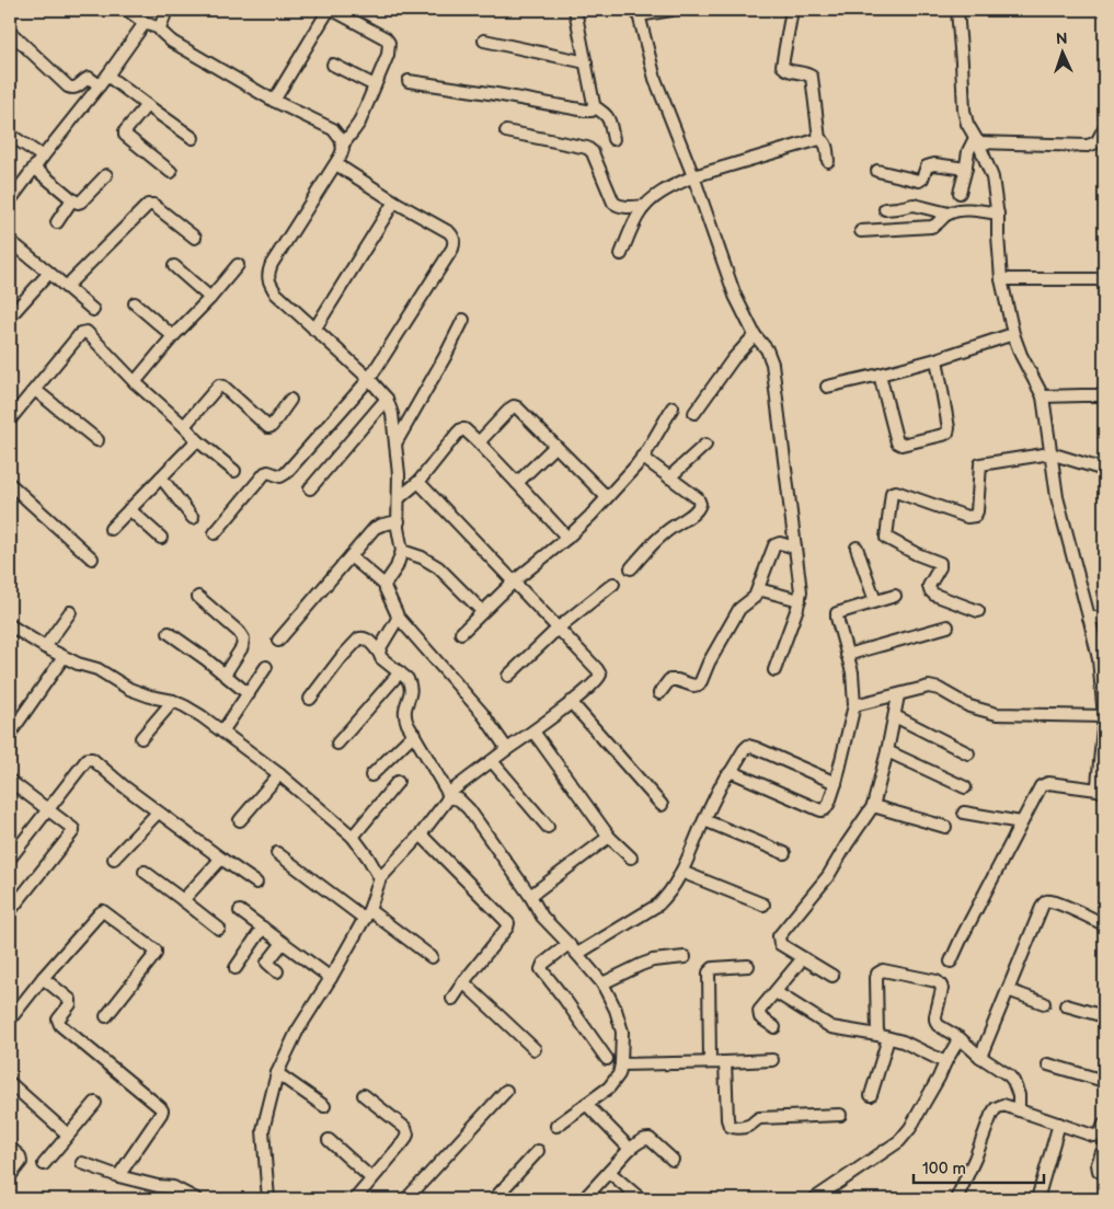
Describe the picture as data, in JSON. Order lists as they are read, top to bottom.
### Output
{
  "scale_bar": "100 m",
  "north": "top"
}
